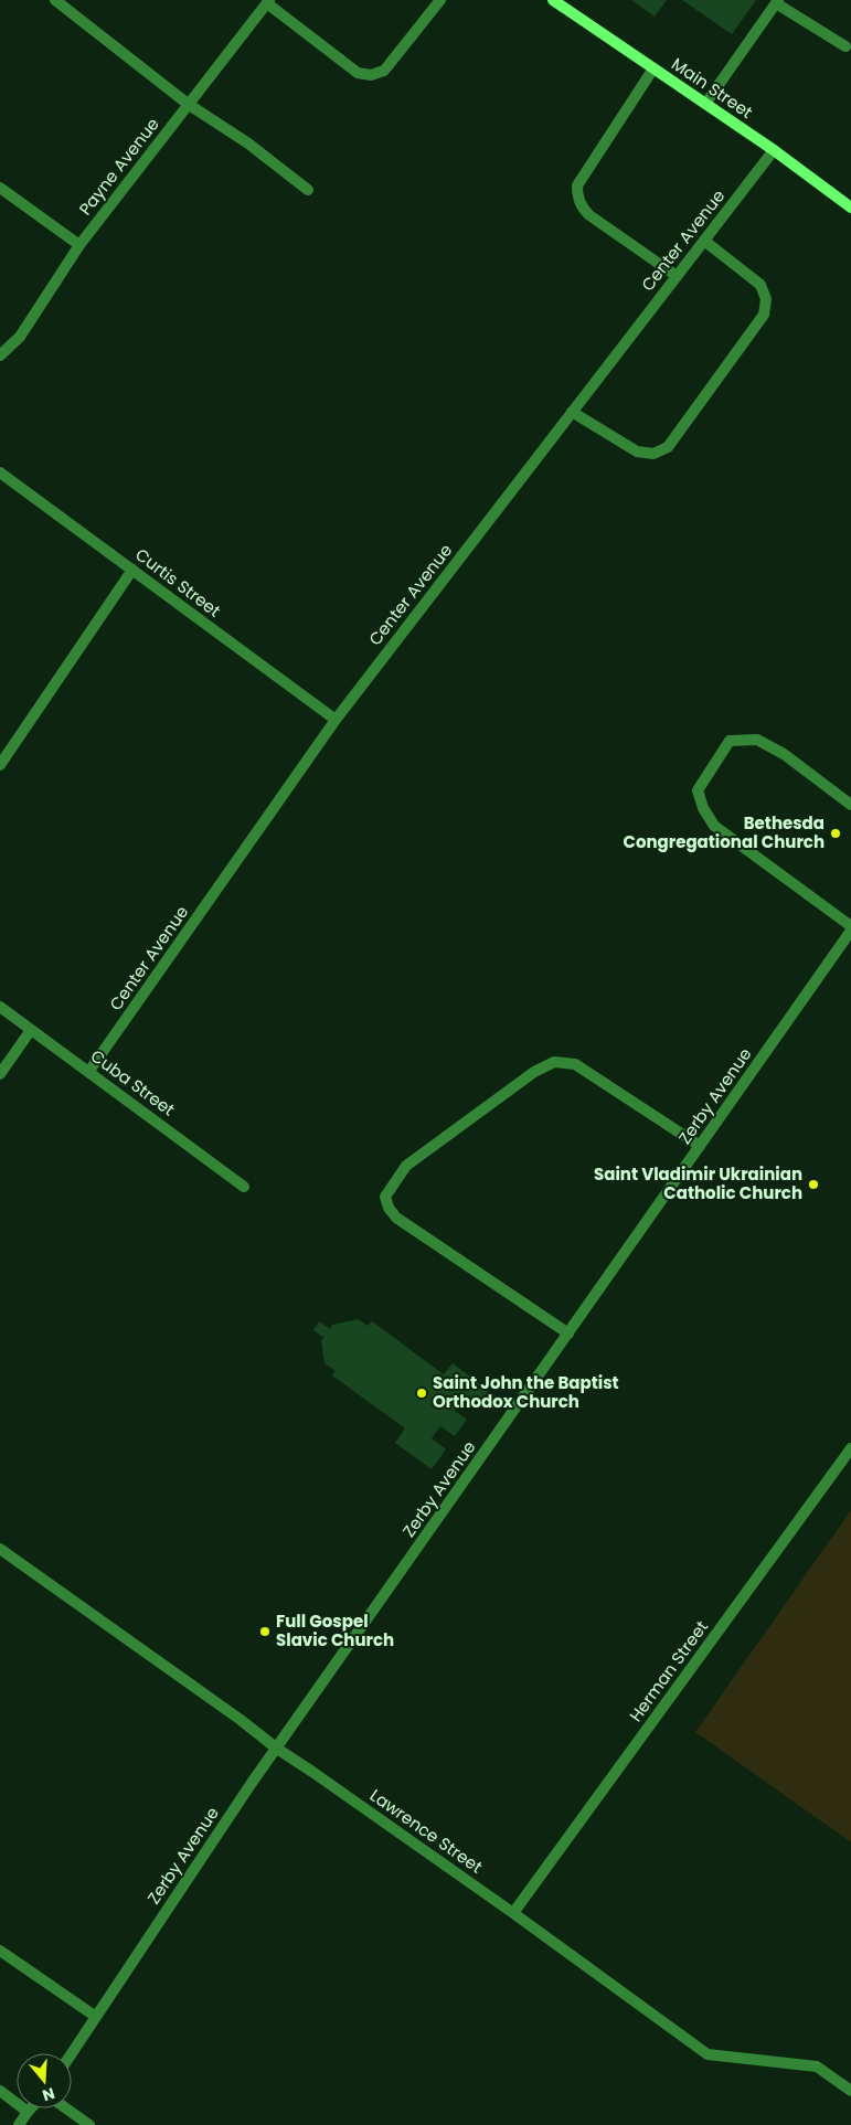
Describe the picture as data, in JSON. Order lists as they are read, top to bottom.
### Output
{
  "streets": {
    "street": [
      "Main Street",
      "Payne Avenue",
      "Center Avenue",
      "Curtis Street",
      "Cuba Street",
      "Zerby Avenue",
      "Herman Street",
      "Lawrence Street"
    ]
  },
  "crossings": [
    ["Main Street", "Center Avenue"],
    ["Center Avenue", "Curtis Street"],
    ["Center Avenue", "Cuba Street"],
    ["Zerby Avenue", "Lawrence Street"],
    ["Herman Street", "Lawrence Street"]
  ],
  "places": [
    "Bethesda Congregational Church",
    "Saint Vladimir Ukrainian Catholic Church",
    "Saint John the Baptist Orthodox Church",
    "Full Gospel Slavic Church"
  ],
  "north": "bottom"
}
